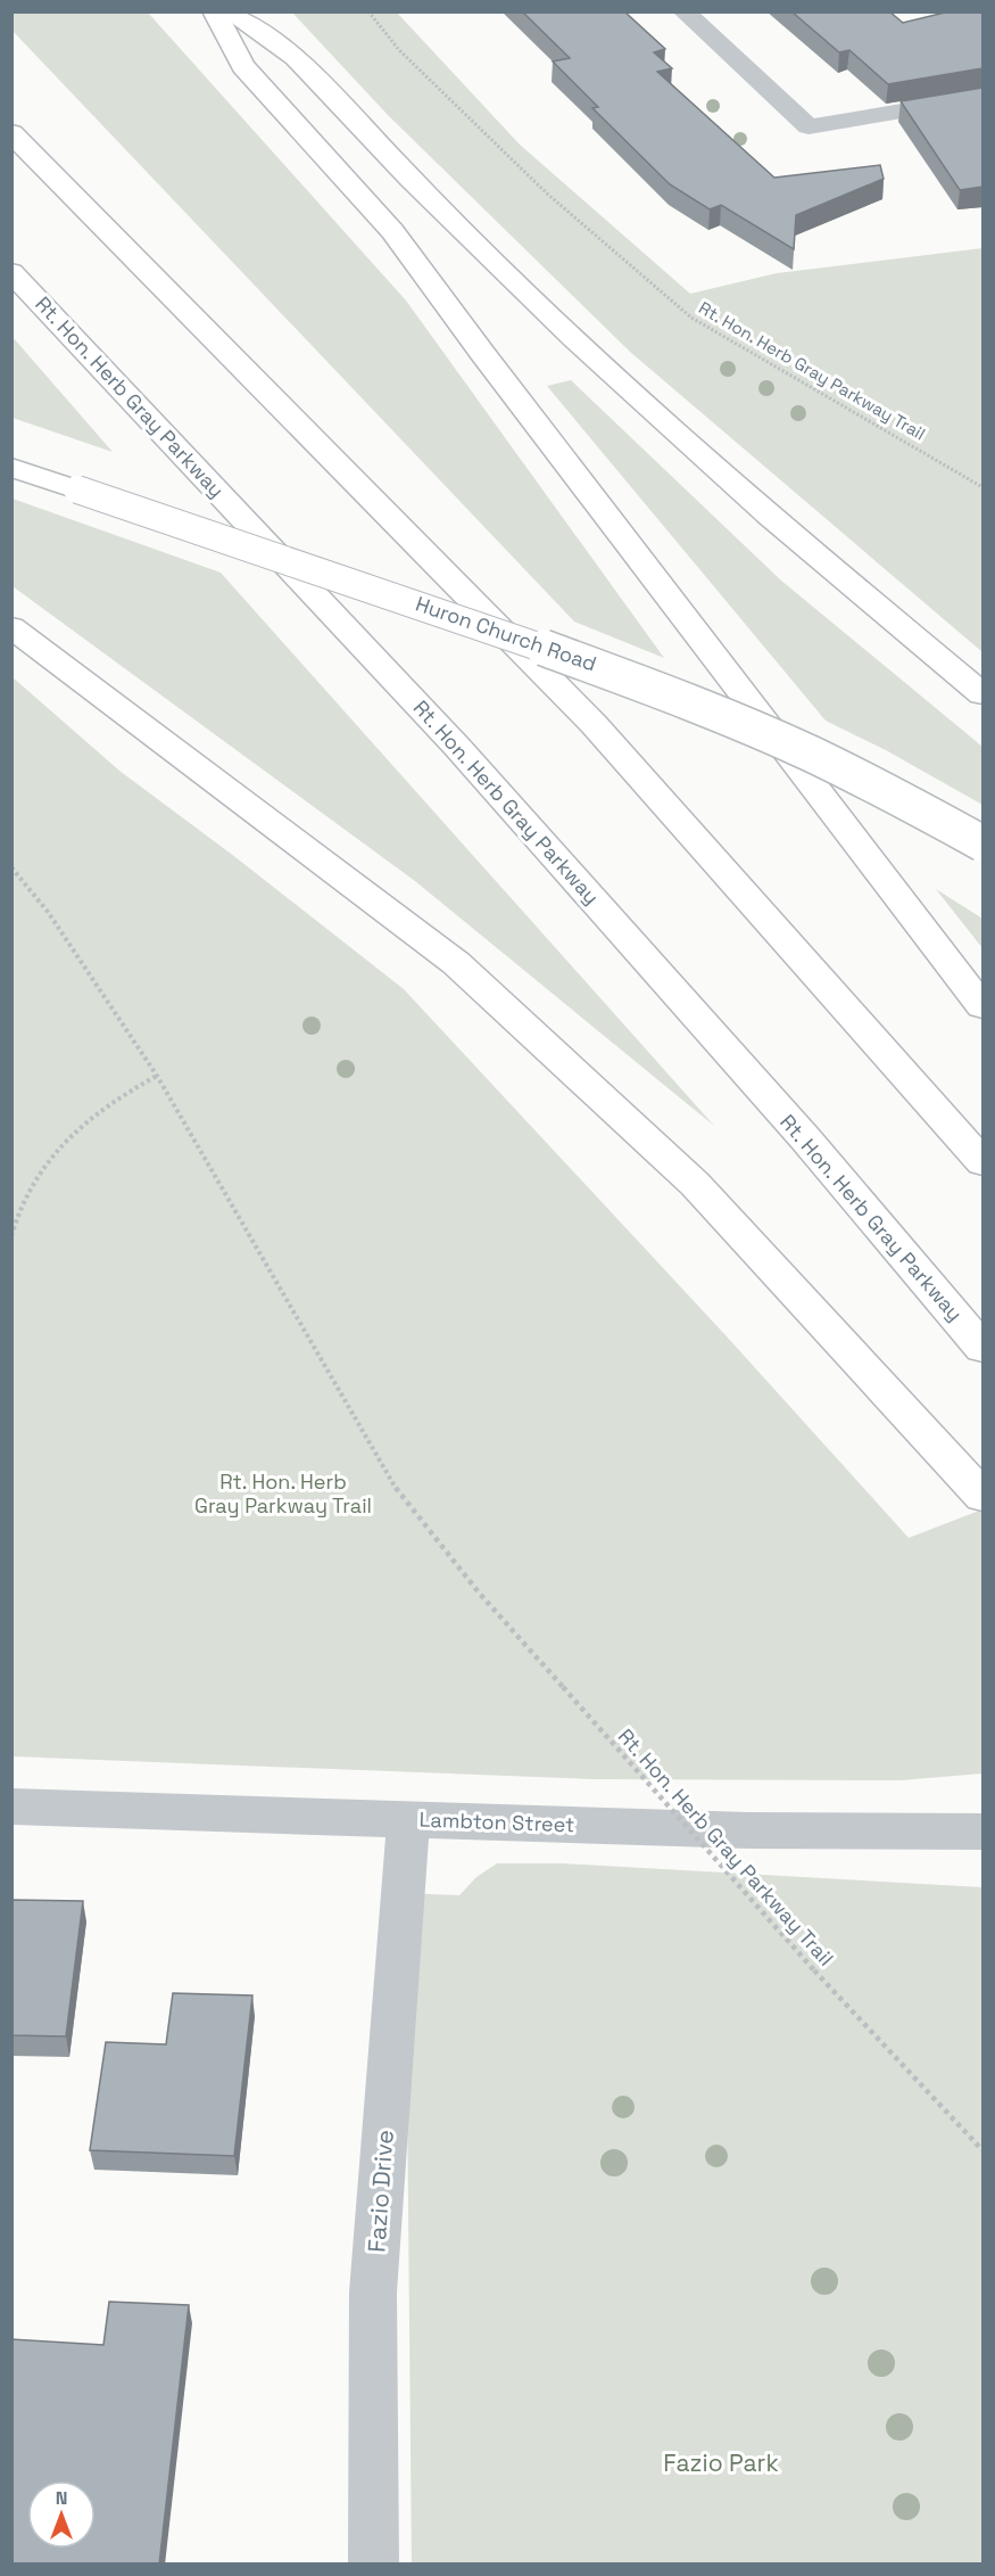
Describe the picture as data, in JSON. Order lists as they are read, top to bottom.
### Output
{
  "streets": {
    "main road": ["Rt. Hon. Herb Gray Parkway", "Huron Church Road"],
    "street": ["Lambton Street", "Fazio Drive"],
    "path": ["Rt. Hon. Herb Gray Parkway Trail"]
  },
  "crossings": [
    ["Lambton Street", "Fazio Drive"]
  ],
  "parks": ["Rt. Hon. Herb Gray Parkway Trail", "Fazio Park"],
  "north": "top"
}
